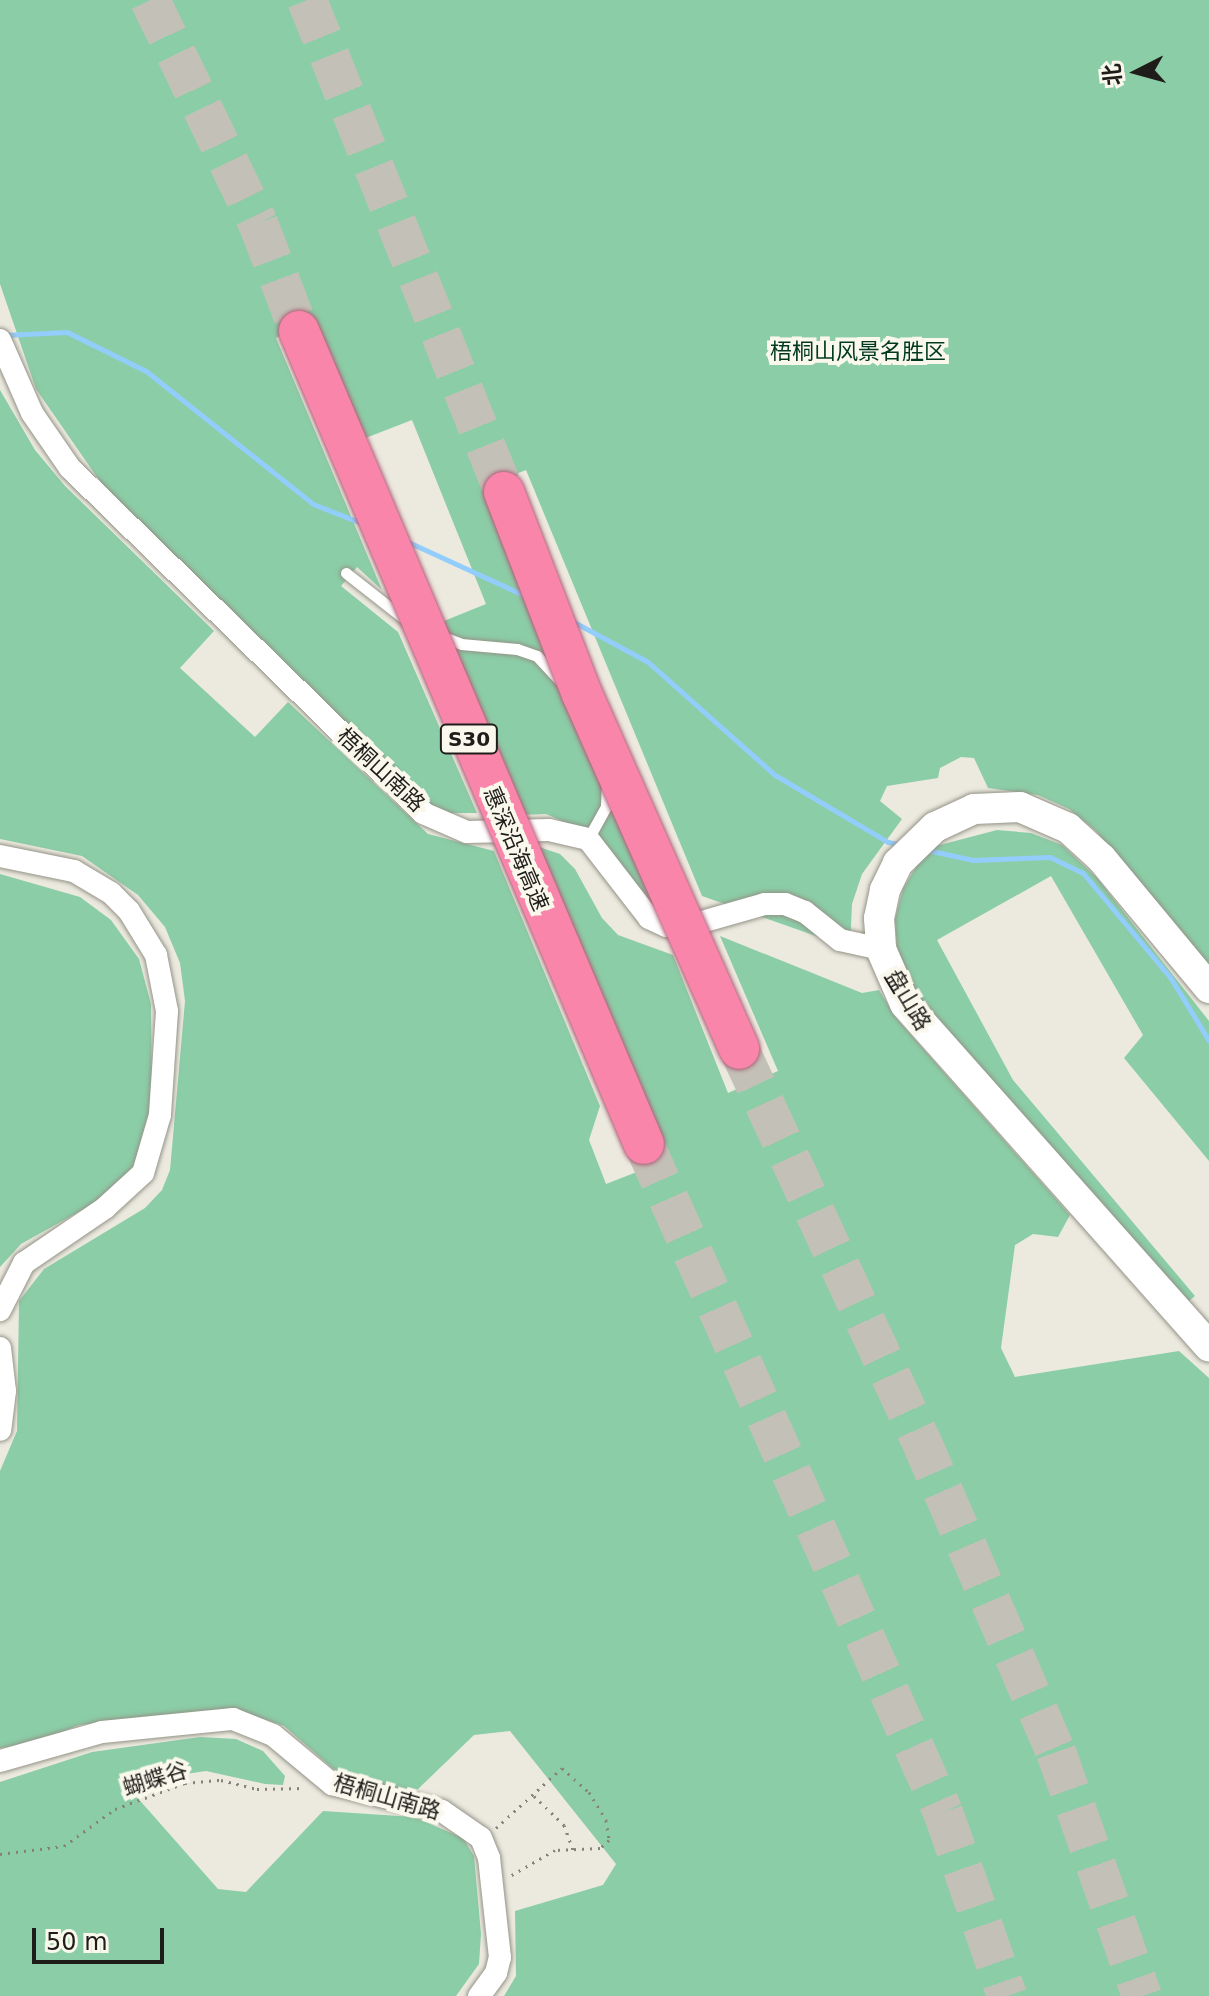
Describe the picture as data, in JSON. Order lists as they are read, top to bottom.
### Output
{
  "streets": {
    "highway": ["S30", "惠深沿海高速"],
    "main road": ["盘山路"],
    "street": ["梧桐山南路"],
    "path": ["蝴蝶谷"]
  },
  "crossings": [
    ["梧桐山南路", "蝴蝶谷"]
  ],
  "parks": ["梧桐山风景名胜区"],
  "scale_bar": "50 m",
  "north": "left"
}
